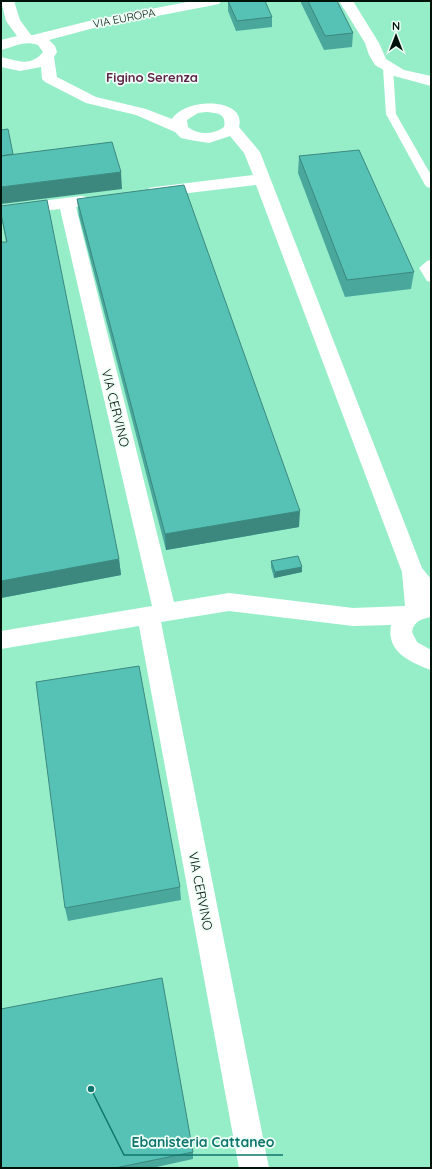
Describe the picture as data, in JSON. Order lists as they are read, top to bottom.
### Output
{
  "streets": {
    "street": ["VIA EUROPA", "VIA CERVINO"]
  },
  "districts": ["Figino Serenza"],
  "places": ["Ebanisteria Cattaneo"],
  "north": "top"
}
